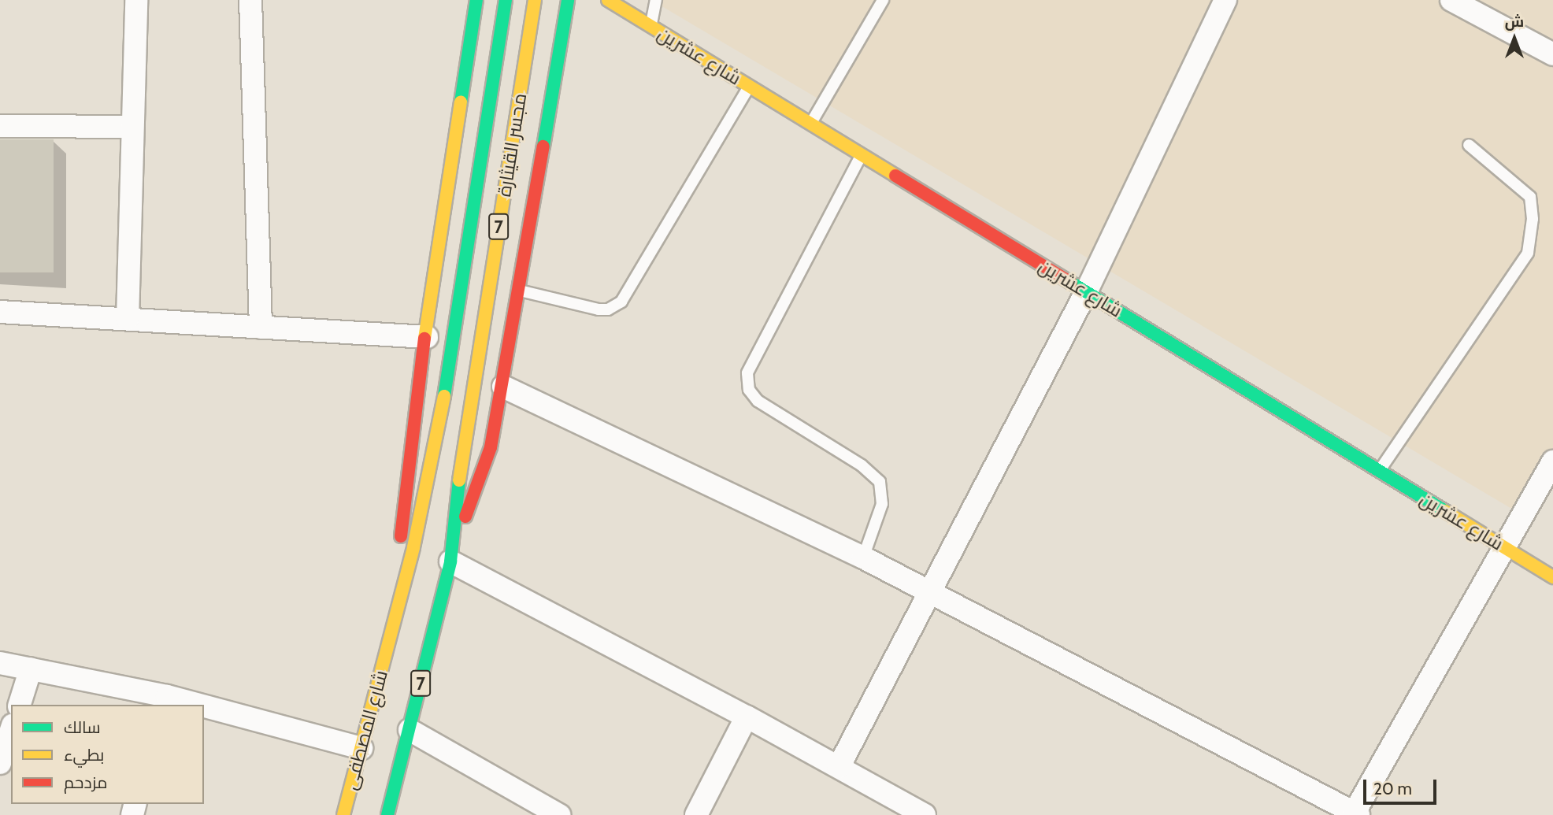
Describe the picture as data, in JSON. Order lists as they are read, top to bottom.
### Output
{
  "streets": {
    "main road": [
      "شارع عشرين",
      "مجسر القيثارة",
      "7",
      "شارع المصطفى"
    ]
  },
  "crossings": [
    ["مجسر القيثارة", "7"],
    ["مجسر القيثارة", "شارع المصطفى"]
  ],
  "legend": ["سالك", "بطيء", "مزدحم"],
  "scale_bar": "20 m",
  "north": "top"
}
